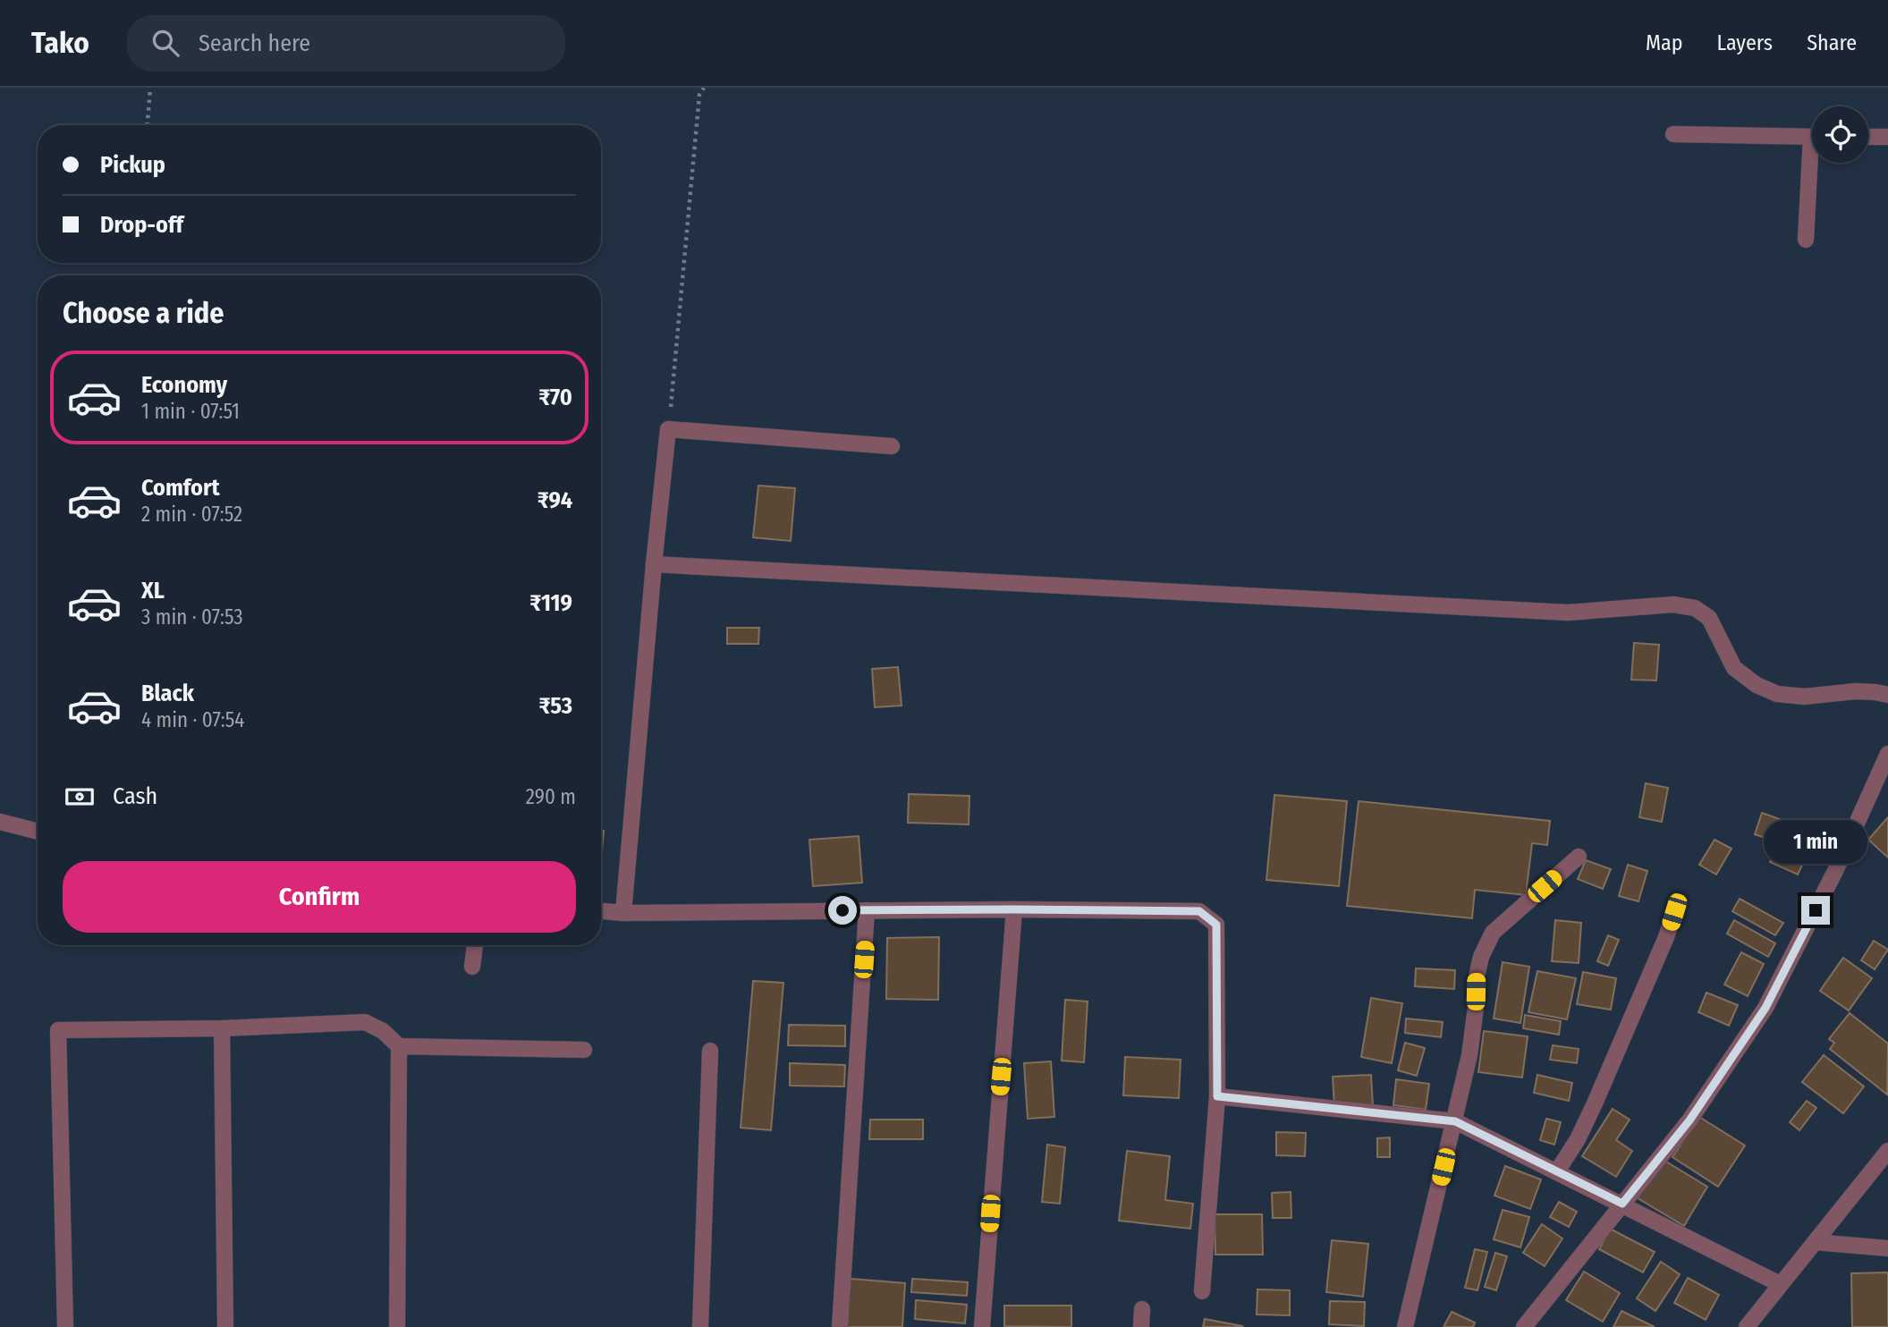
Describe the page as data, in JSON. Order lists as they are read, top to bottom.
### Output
{
  "page": {
    "header": "Tako",
    "search": "Search here",
    "nav": ["Map", "Layers", "Share"],
    "banner": ["Pickup", "Drop-off"],
    "heading": "Choose a ride",
    "list": [
      {
        "name": "Economy",
        "note": "1 min · 07:51",
        "value": "₹70"
      },
      {
        "name": "Comfort",
        "note": "2 min · 07:52",
        "value": "₹94"
      },
      {
        "name": "XL",
        "note": "3 min · 07:53",
        "value": "₹119"
      },
      {
        "name": "Black",
        "note": "4 min · 07:54",
        "value": "₹53"
      }
    ],
    "pay": ["Cash", "290 m"],
    "bubble": "1 min",
    "buttons": "Confirm"
  }
}
